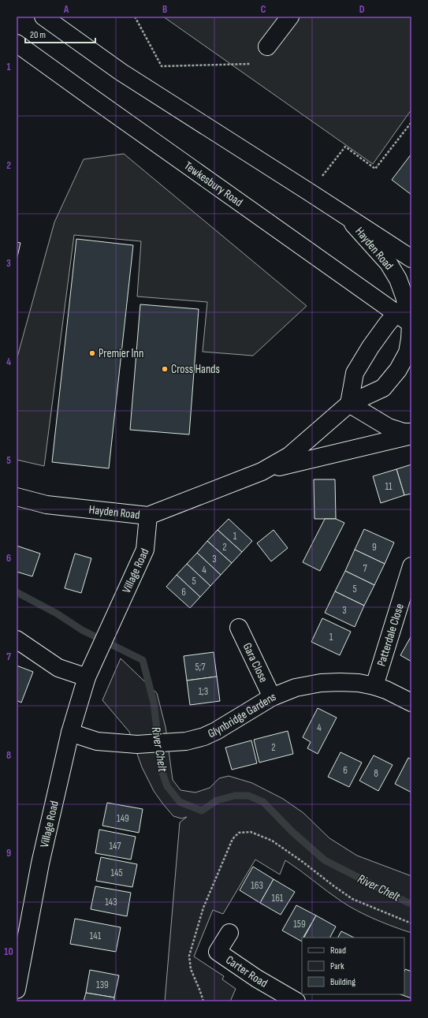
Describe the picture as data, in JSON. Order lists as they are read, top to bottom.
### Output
{
  "streets": {
    "main road": [
      "Tewkesbury Road",
      "Hayden Road",
      "Village Road",
      "Patterdale Close",
      "Gara Close",
      "Glynbridge Gardens",
      "Carter Road"
    ]
  },
  "crossings": [
    ["Tewkesbury Road", "Hayden Road"],
    ["Hayden Road", "Village Road"],
    ["Village Road", "Glynbridge Gardens"],
    ["Patterdale Close", "Glynbridge Gardens"],
    ["Gara Close", "Glynbridge Gardens"]
  ],
  "water": ["River Chelt"],
  "places": ["Premier Inn", "Cross Hands"],
  "house_numbers": [
    "11",
    "1",
    "2",
    "9",
    "3",
    "7",
    "4",
    "5",
    "5",
    "6",
    "3",
    "1",
    "5;7",
    "1;3",
    "4",
    "2",
    "6",
    "8",
    "149",
    "147",
    "145",
    "163",
    "161",
    "143",
    "159",
    "141",
    "139"
  ],
  "legend": ["Road", "Park", "Building"],
  "scale_bar": "20 m",
  "grid": {
    "columns": [
      "A",
      "B",
      "C",
      "D"
    ],
    "rows": [
      "1",
      "2",
      "3",
      "4",
      "5",
      "6",
      "7",
      "8",
      "9",
      "10"
    ]
  }
}
